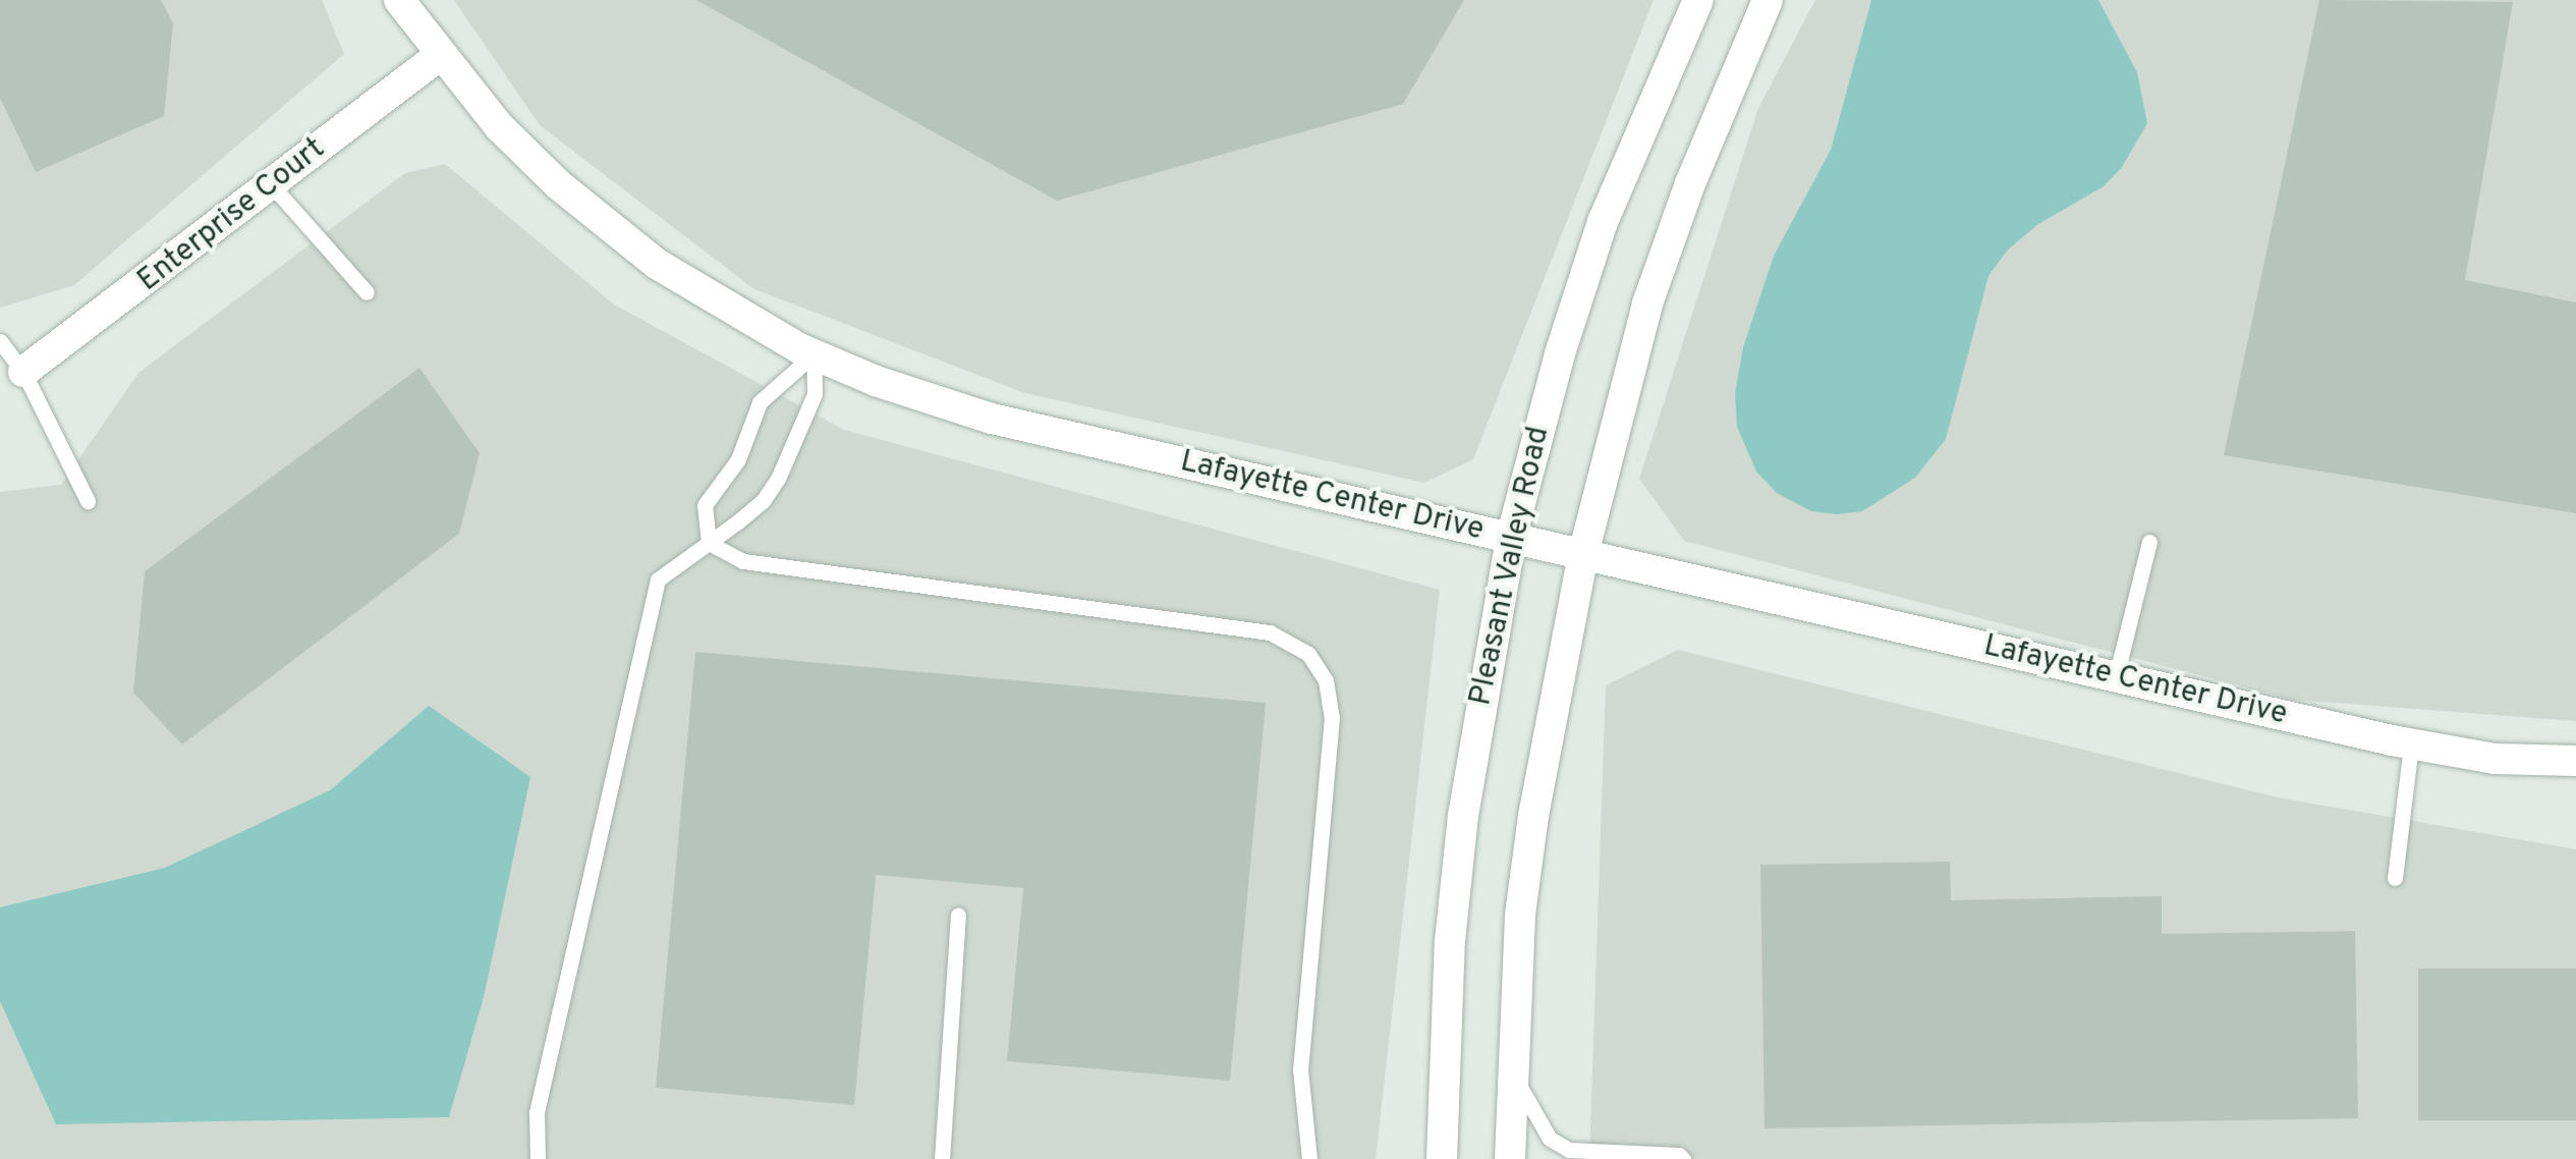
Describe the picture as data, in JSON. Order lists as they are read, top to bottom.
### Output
{
  "streets": {
    "street": ["Enterprise Court", "Lafayette Center Drive", "Pleasant Valley Road"]
  },
  "crossings": [
    ["Enterprise Court", "Lafayette Center Drive"],
    ["Lafayette Center Drive", "Pleasant Valley Road"]
  ]
}
